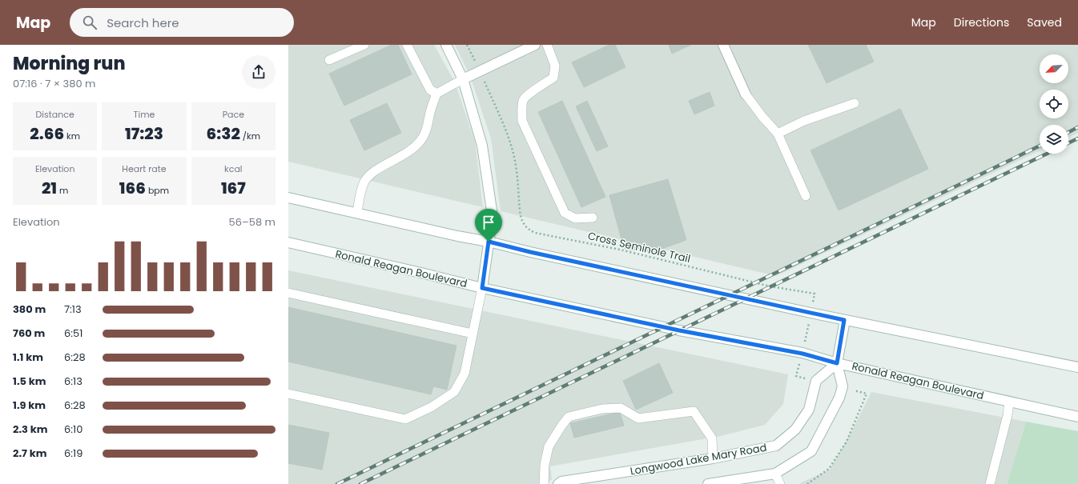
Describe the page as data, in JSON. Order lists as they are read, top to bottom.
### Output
{
  "streets": {
    "main road": ["Ronald Reagan Boulevard", "Longwood Lake Mary Road"],
    "path": ["Cross Seminole Trail"]
  },
  "crossings": [
    ["Cross Seminole Trail", "Ronald Reagan Boulevard"],
    ["Ronald Reagan Boulevard", "Longwood Lake Mary Road"]
  ],
  "north": "bottom left",
  "page": {
    "header": "Map",
    "search": "Search here",
    "nav": ["Map", "Directions", "Saved"],
    "heading": ["Morning run", "07:16 · 7 × 380 m"],
    "stats": [
      ["Distance", "2.66 km"],
      ["Time", "17:23"],
      ["Pace", "6:32 /km"],
      ["Elevation", "21 m"],
      ["Heart rate", "166 bpm"],
      ["kcal", "167"]
    ],
    "chart": ["Elevation", "56–58 m"],
    "list": [
      {
        "name": "380 m",
        "note": "7:13"
      },
      {
        "name": "760 m",
        "note": "6:51"
      },
      {
        "name": "1.1 km",
        "note": "6:28"
      },
      {
        "name": "1.5 km",
        "note": "6:13"
      },
      {
        "name": "1.9 km",
        "note": "6:28"
      },
      {
        "name": "2.3 km",
        "note": "6:10"
      },
      {
        "name": "2.7 km",
        "note": "6:19"
      }
    ]
  }
}
